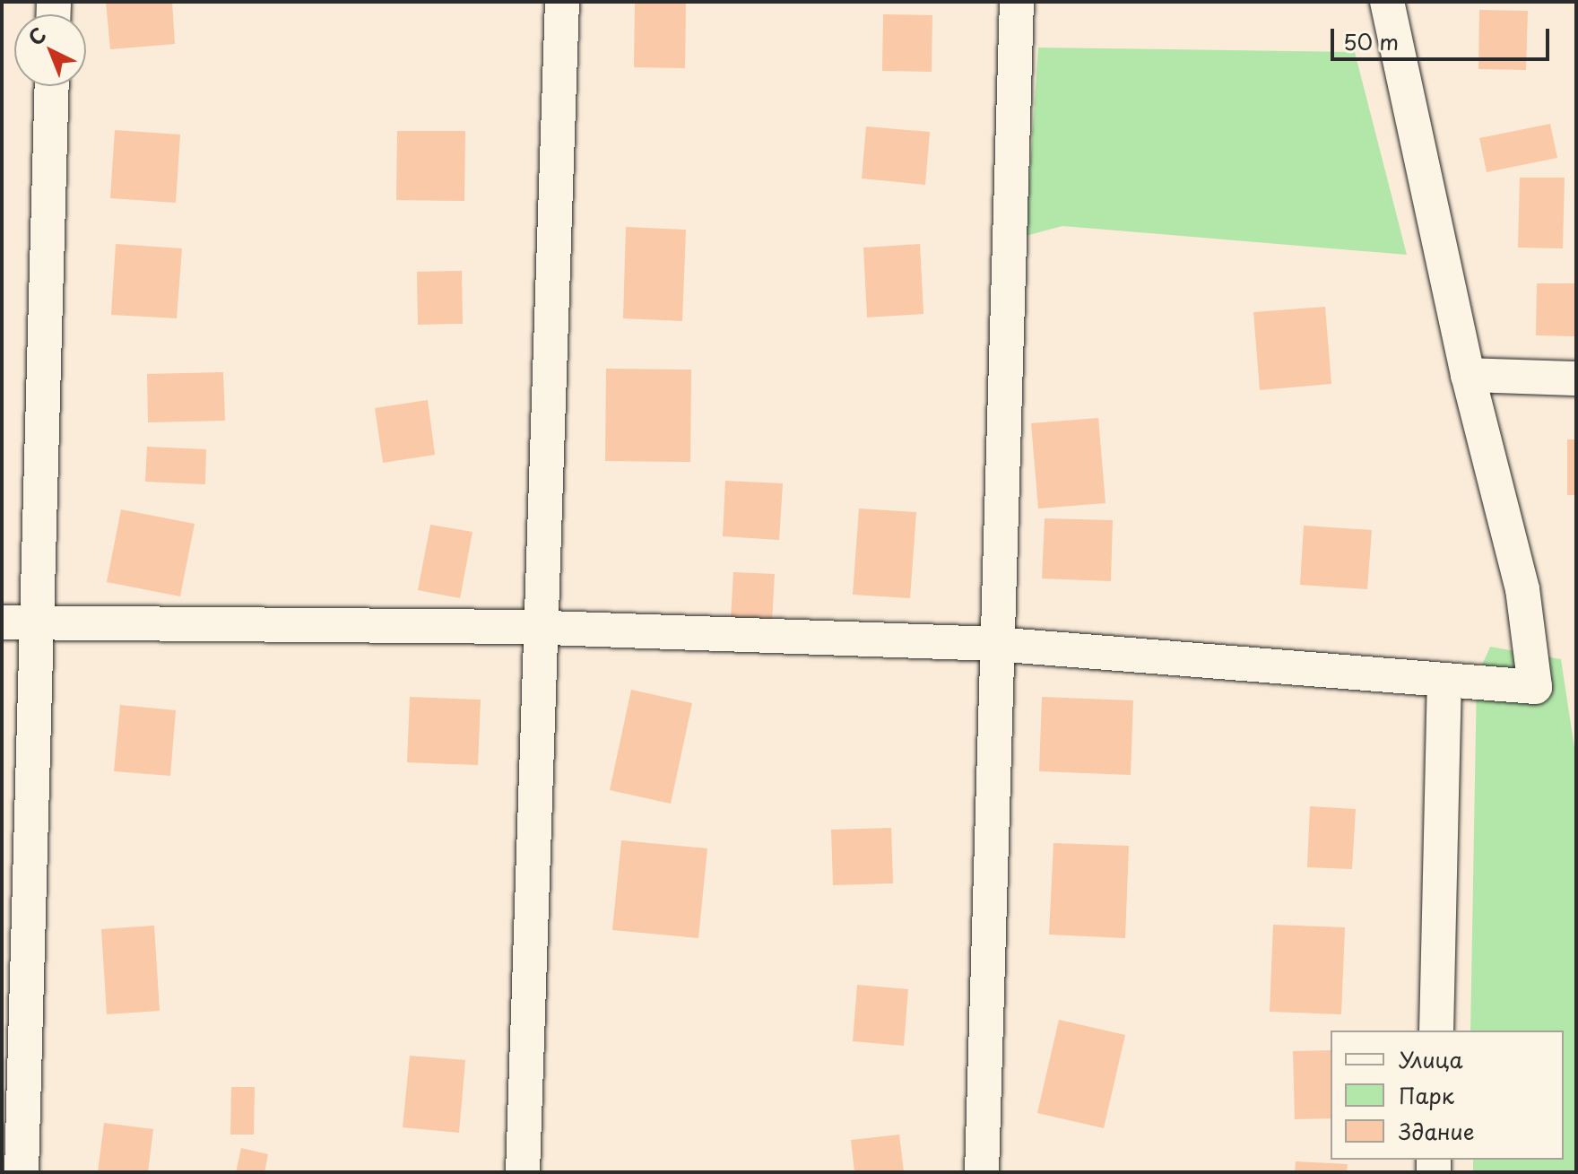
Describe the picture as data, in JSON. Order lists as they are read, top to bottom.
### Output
{
  "legend": ["Улица", "Парк", "Здание"],
  "scale_bar": "50 m",
  "north": "top left"
}
